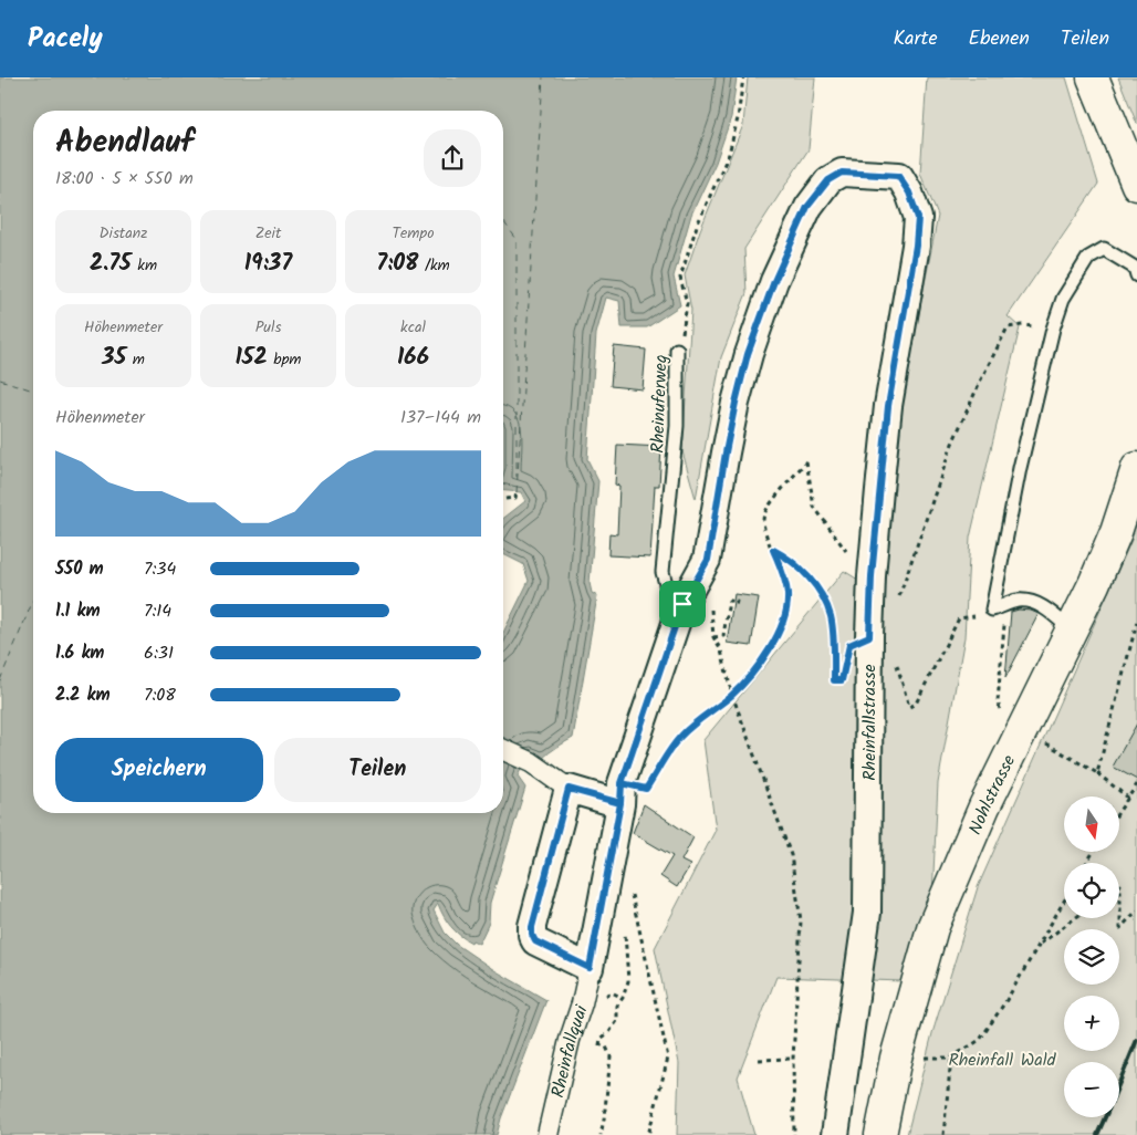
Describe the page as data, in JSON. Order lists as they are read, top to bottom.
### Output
{
  "streets": {
    "street": ["Rheinfallstrasse", "Nohlstrasse", "Rheinfallquai"],
    "lane": ["Rheinuferweg"]
  },
  "crossings": [
    ["Rheinuferweg", "Rheinfallstrasse"],
    ["Rheinuferweg", "Rheinfallquai"],
    ["Rheinfallstrasse", "Rheinfallquai"]
  ],
  "parks": ["Rheinfall Wald"],
  "north": "bottom",
  "page": {
    "header": "Pacely",
    "nav": ["Karte", "Ebenen", "Teilen"],
    "heading": ["Abendlauf", "18:00 · 5 × 550 m"],
    "stats": [
      ["Distanz", "2.75 km"],
      ["Zeit", "19:37"],
      ["Tempo", "7:08 /km"],
      ["Höhenmeter", "35 m"],
      ["Puls", "152 bpm"],
      ["kcal", "166"]
    ],
    "chart": ["Höhenmeter", "137–144 m"],
    "list": [
      {
        "name": "550 m",
        "note": "7:34"
      },
      {
        "name": "1.1 km",
        "note": "7:14"
      },
      {
        "name": "1.6 km",
        "note": "6:31"
      },
      {
        "name": "2.2 km",
        "note": "7:08"
      }
    ],
    "buttons": ["Speichern", "Teilen"],
    "map_buttons": ["+", "−"]
  }
}
